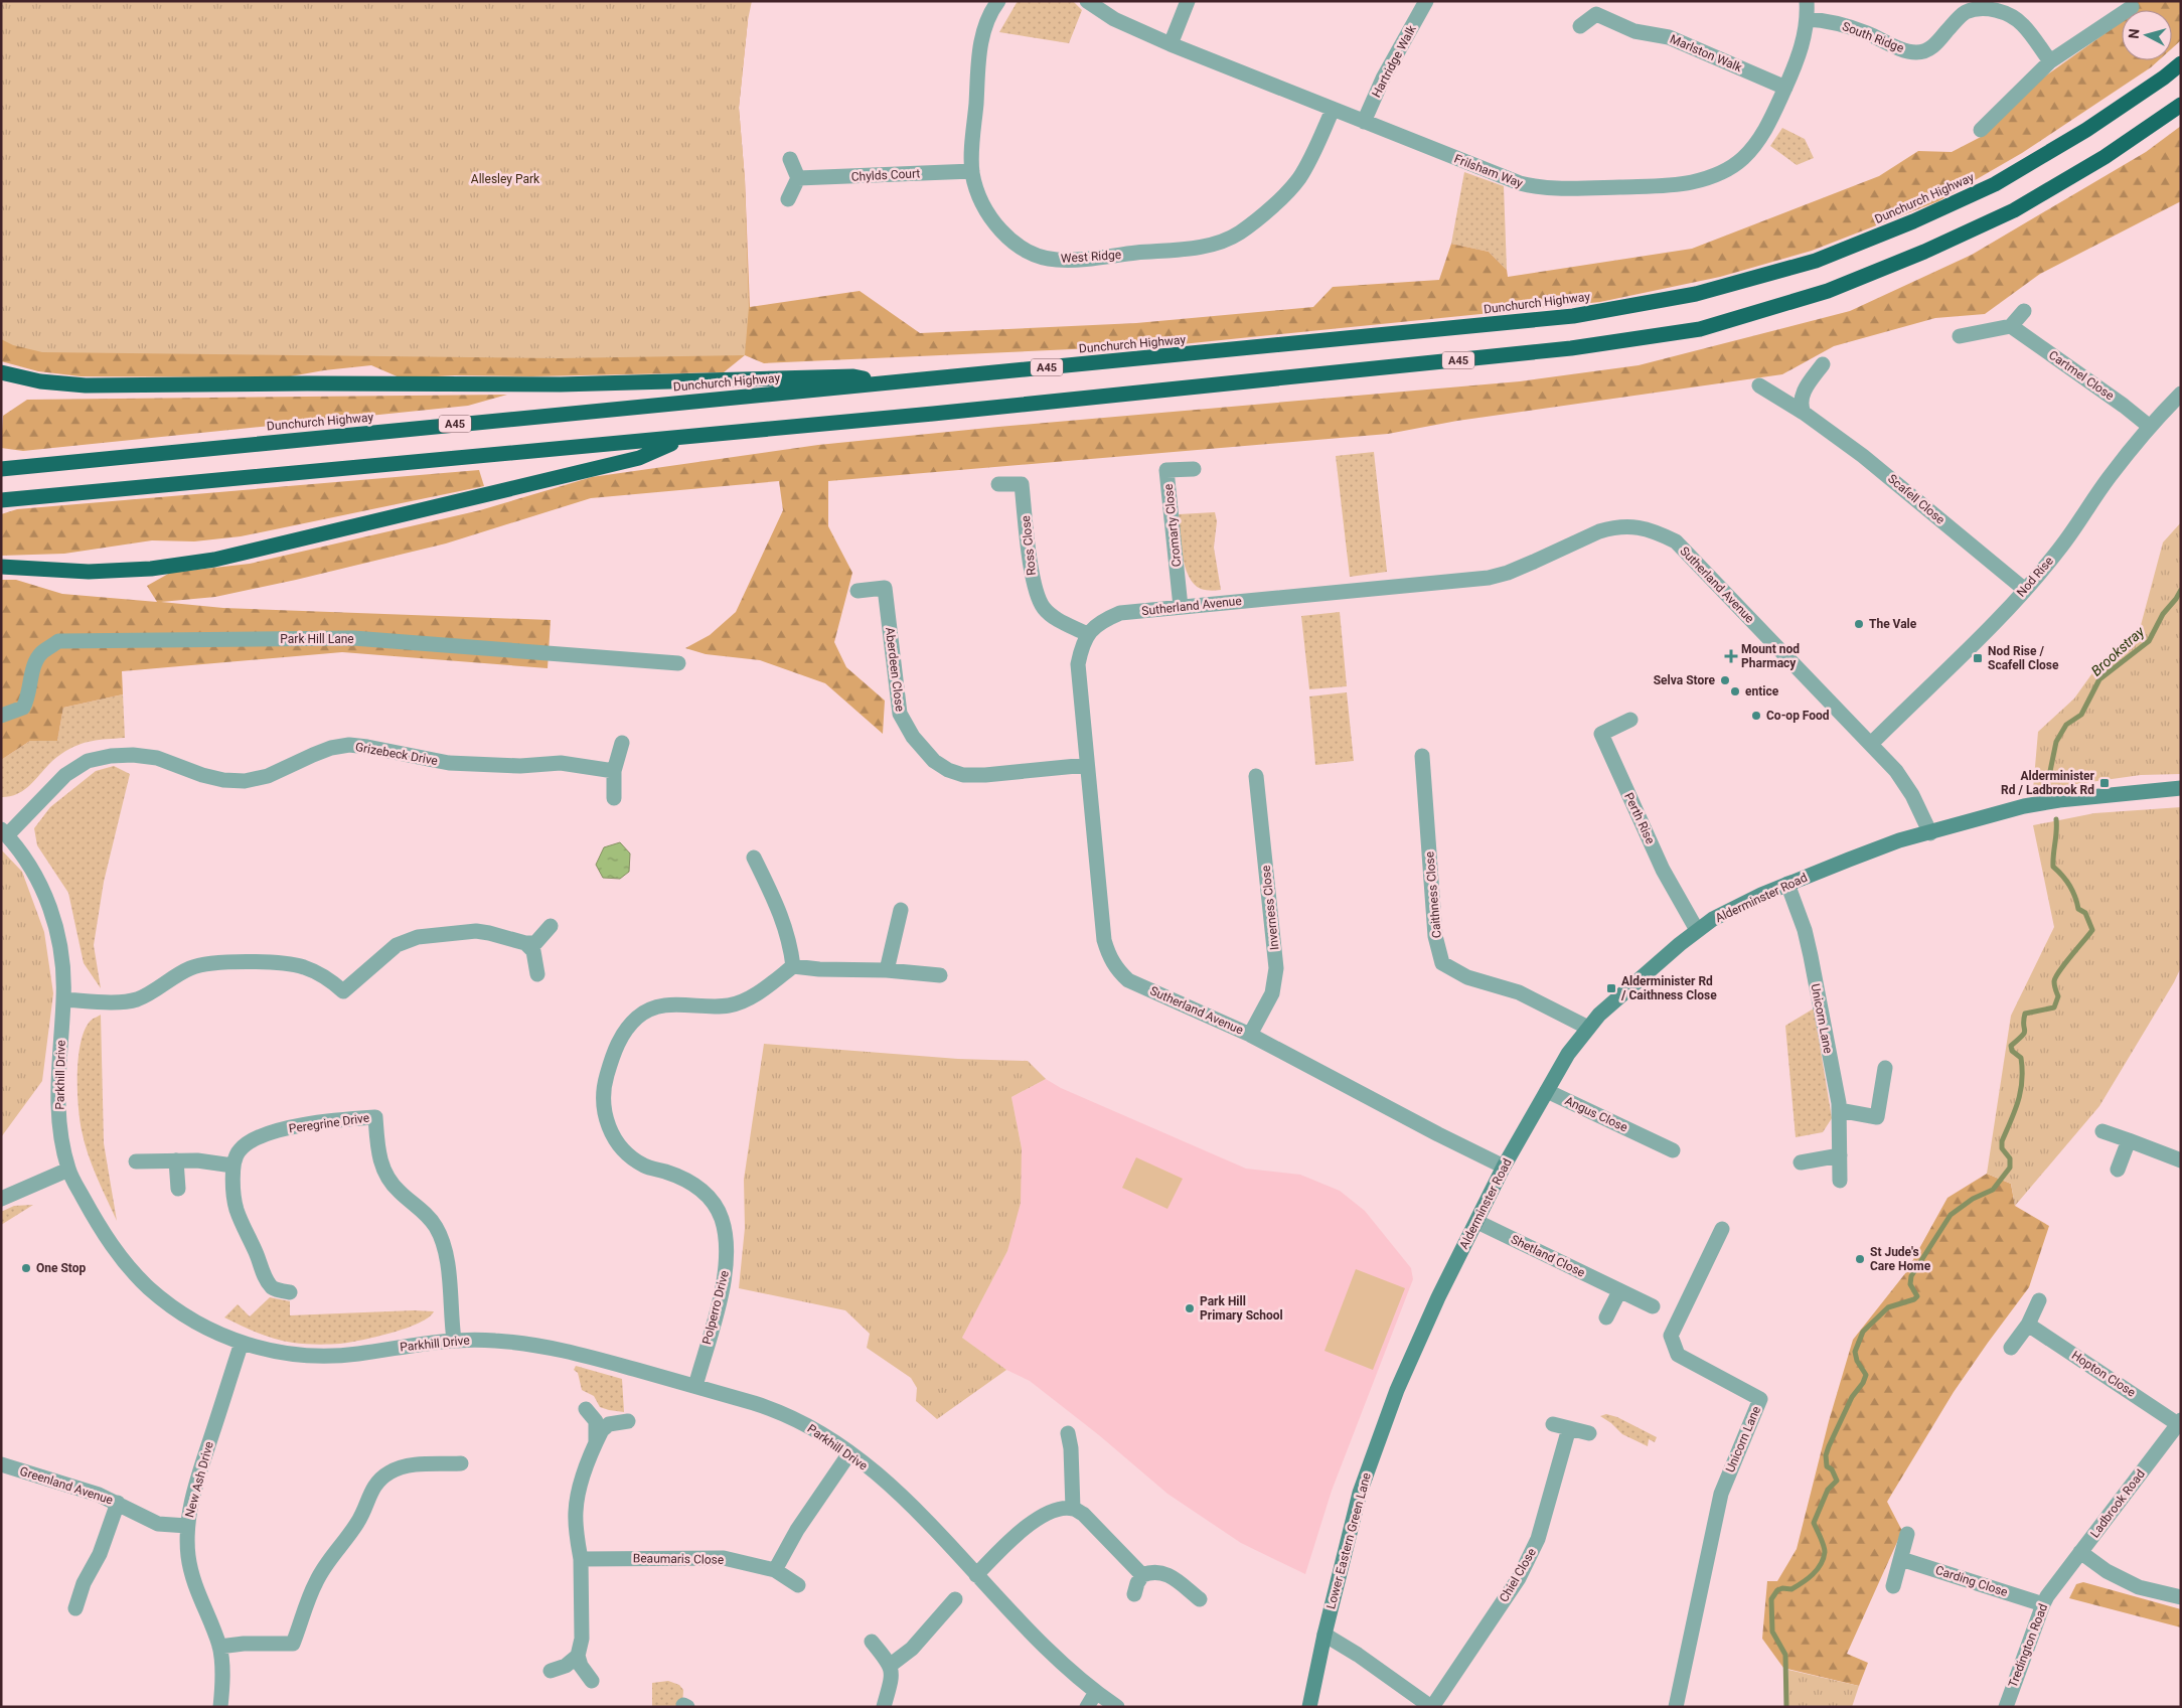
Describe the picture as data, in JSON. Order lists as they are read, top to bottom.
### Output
{
  "streets": {
    "highway": ["Dunchurch Highway", "A45"],
    "street": [
      "South Ridge",
      "Marlston Walk",
      "Hartridge Walk",
      "Frilsham Way",
      "Chylds Court",
      "West Ridge",
      "Cartmel Close",
      "Scafell Close",
      "Cromarty Close",
      "Ross Close",
      "Nod Rise",
      "Sutherland Avenue",
      "Park Hill Lane",
      "Aberdeen Close",
      "Grizebeck Drive",
      "Perth Rise",
      "Caithness Close",
      "Alderminster Road",
      "Inverness Close",
      "Unicorn Lane",
      "Parkhill Drive",
      "Angus Close",
      "Peregrine Drive",
      "Shetland Close",
      "Polperro Drive",
      "Hopton Close",
      "New Ash Drive",
      "Greenland Avenue",
      "Ladbrook Road",
      "Lower Eastern Green Lane",
      "Beaumaris Close",
      "Chiel Close",
      "Carding Close",
      "Tredington Road"
    ]
  },
  "crossings": [
    ["South Ridge", "Frilsham Way"],
    ["Marlston Walk", "Frilsham Way"],
    ["Hartridge Walk", "Frilsham Way"],
    ["Frilsham Way", "West Ridge"],
    ["Chylds Court", "West Ridge"],
    ["Cartmel Close", "Nod Rise"],
    ["Scafell Close", "Nod Rise"],
    ["Cromarty Close", "Sutherland Avenue"],
    ["Ross Close", "Sutherland Avenue"],
    ["Nod Rise", "Sutherland Avenue"],
    ["Sutherland Avenue", "Aberdeen Close"],
    ["Sutherland Avenue", "Alderminster Road"],
    ["Sutherland Avenue", "Inverness Close"],
    ["Grizebeck Drive", "Parkhill Drive"],
    ["Perth Rise", "Alderminster Road"],
    ["Caithness Close", "Alderminster Road"],
    ["Alderminster Road", "Unicorn Lane"],
    ["Alderminster Road", "Angus Close"],
    ["Alderminster Road", "Shetland Close"],
    ["Alderminster Road", "Lower Eastern Green Lane"],
    ["Parkhill Drive", "Peregrine Drive"],
    ["Parkhill Drive", "Polperro Drive"],
    ["Parkhill Drive", "New Ash Drive"],
    ["Hopton Close", "Ladbrook Road"],
    ["New Ash Drive", "Greenland Avenue"],
    ["Ladbrook Road", "Tredington Road"],
    ["Carding Close", "Tredington Road"]
  ],
  "water": ["Brookstray"],
  "parks": ["Allesley Park"],
  "places": {
    "other": [
      "The Vale",
      "Selva Store",
      "entice",
      "Co-op Food",
      "St Jude's Care Home",
      "One Stop",
      "Park Hill Primary School"
    ],
    "health": ["Mount nod Pharmacy"],
    "transit": ["Nod Rise / Scafell Close", "Alderminister Rd / Ladbrook Rd", "Alderminister Rd / Caithness Close"]
  },
  "north": "left"
}
